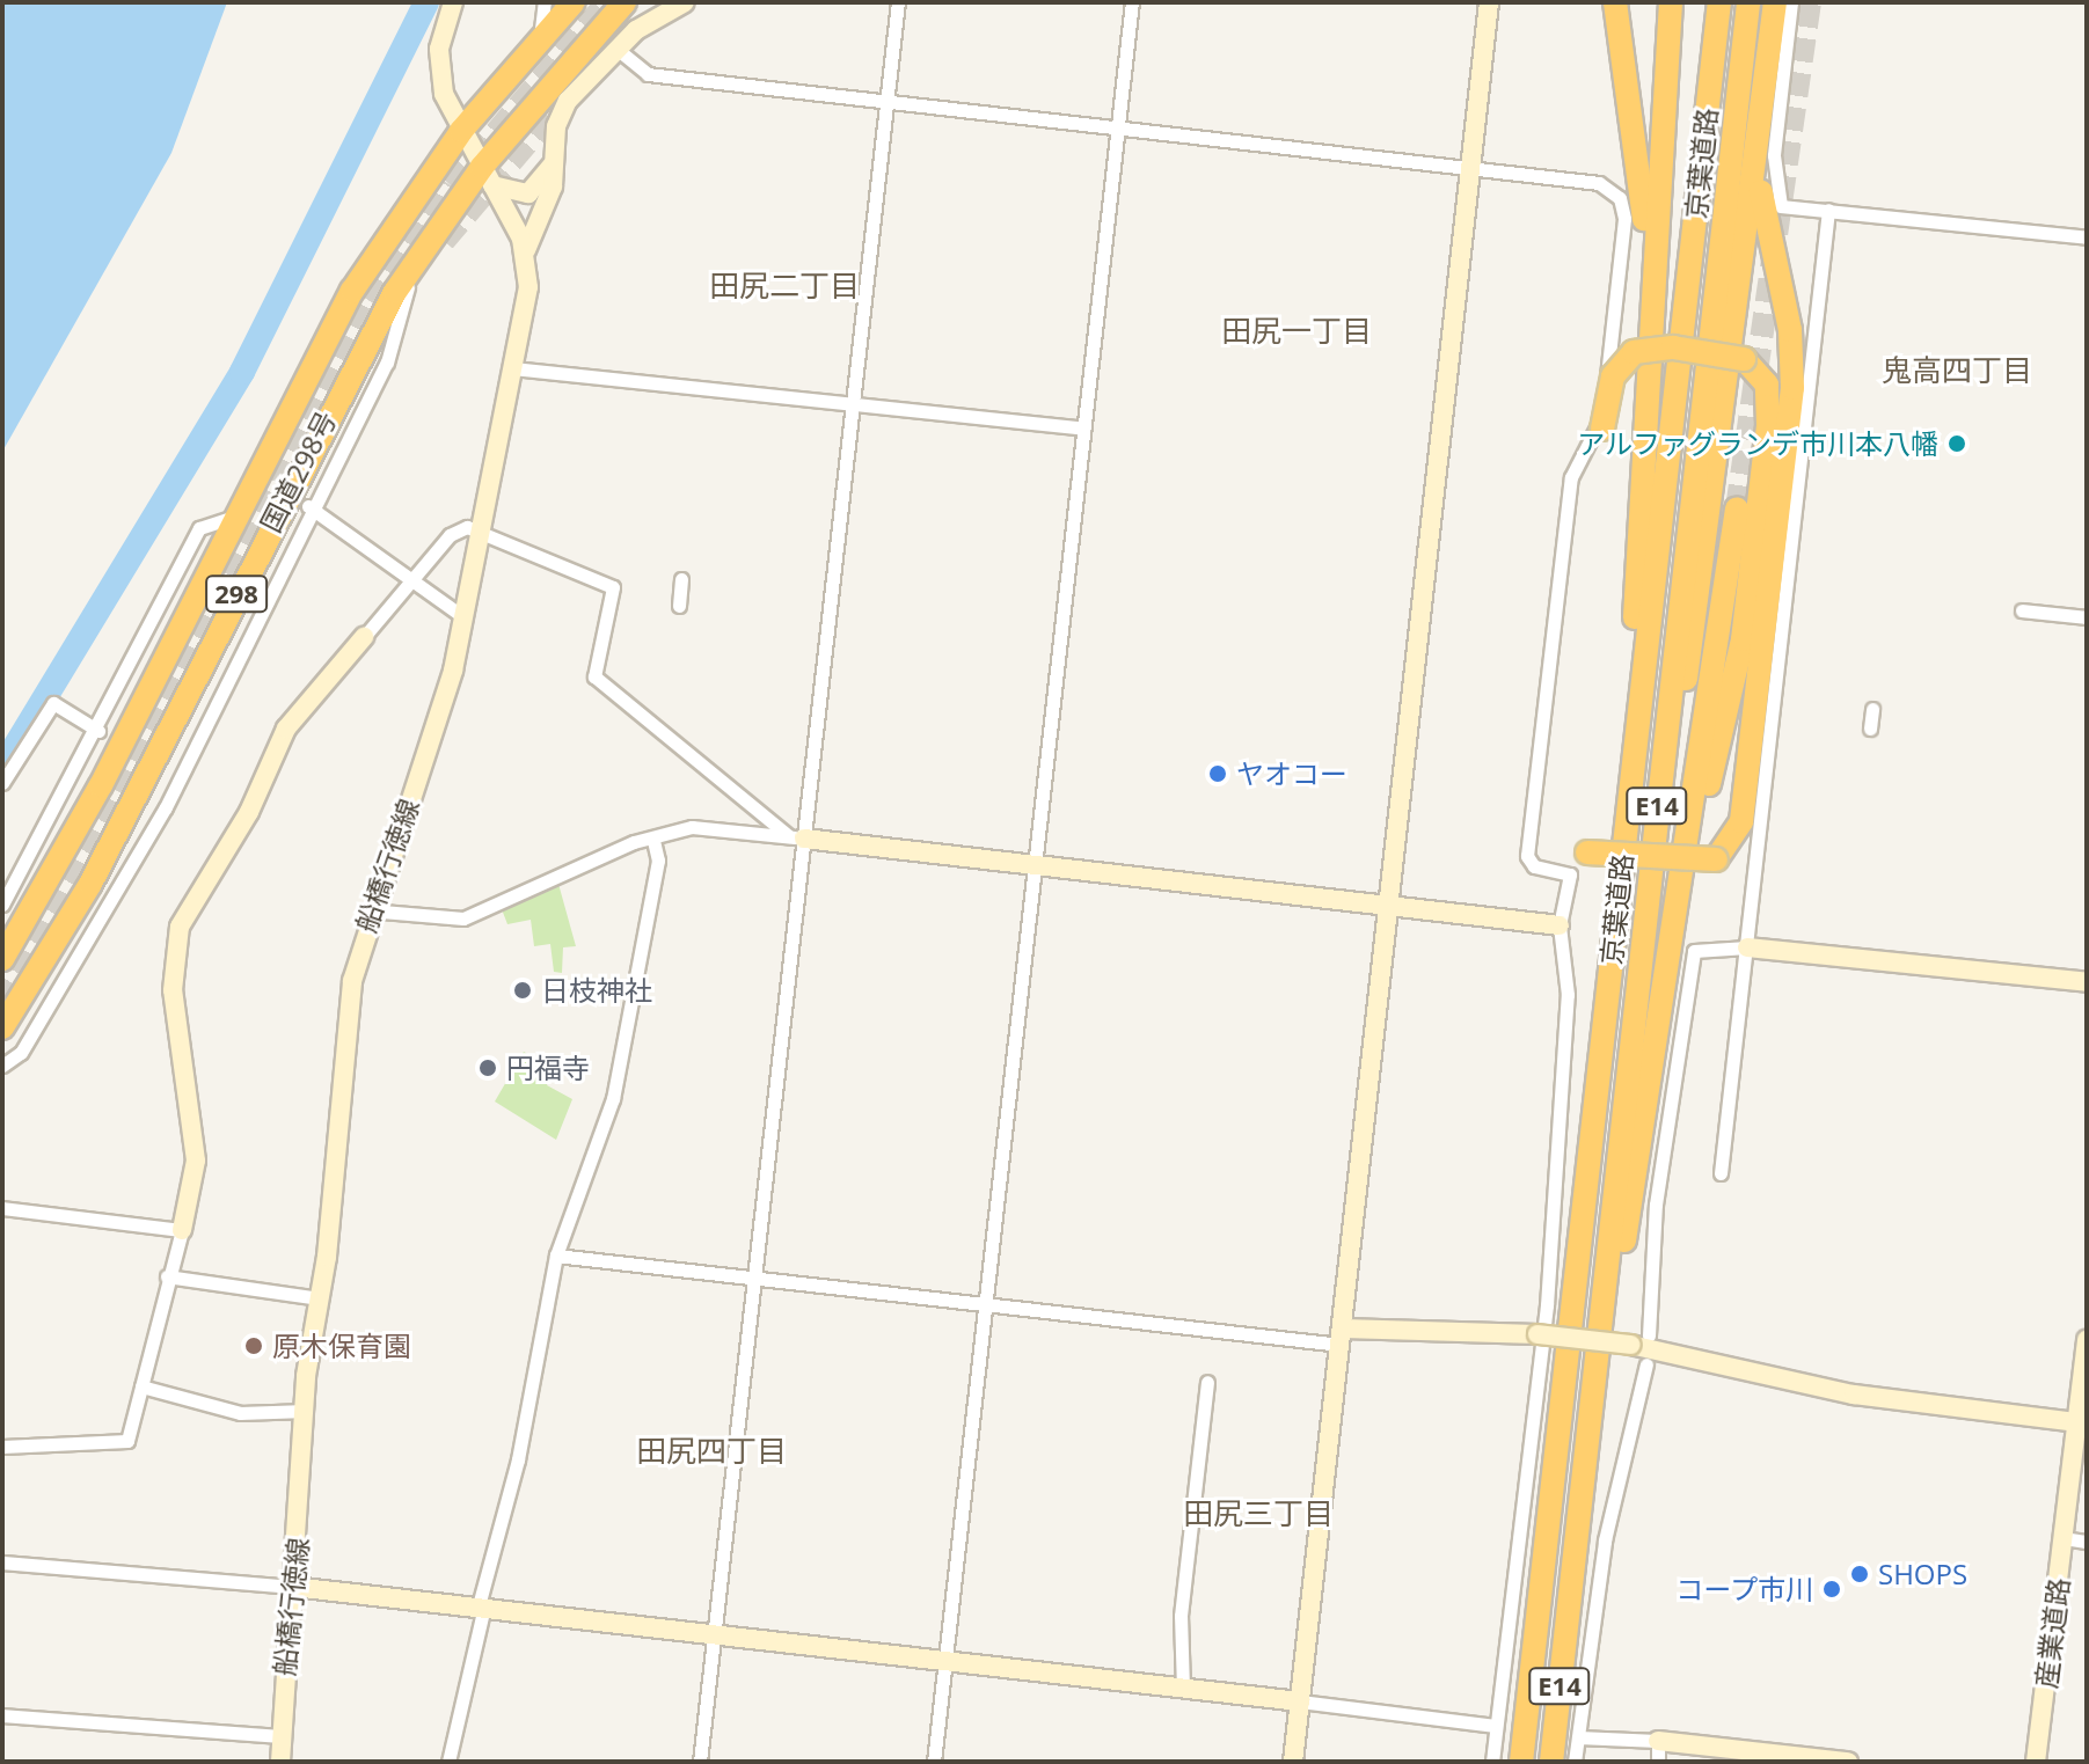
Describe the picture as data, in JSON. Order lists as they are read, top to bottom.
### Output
{
  "streets": {
    "highway": [
      "京葉道路",
      "国道298号",
      "298",
      "E14"
    ],
    "street": ["船橋行徳線", "産業道路"]
  },
  "crossings": [
    ["国道298号", "船橋行徳線"]
  ],
  "districts": [
    "田尻二丁目",
    "田尻一丁目",
    "鬼高四丁目",
    "田尻四丁目",
    "田尻三丁目"
  ],
  "places": [
    "アルファグランデ市川本八幡",
    "ヤオコー",
    "日枝神社",
    "円福寺",
    "原木保育園",
    "SHOPS",
    "コープ市川"
  ]
}
